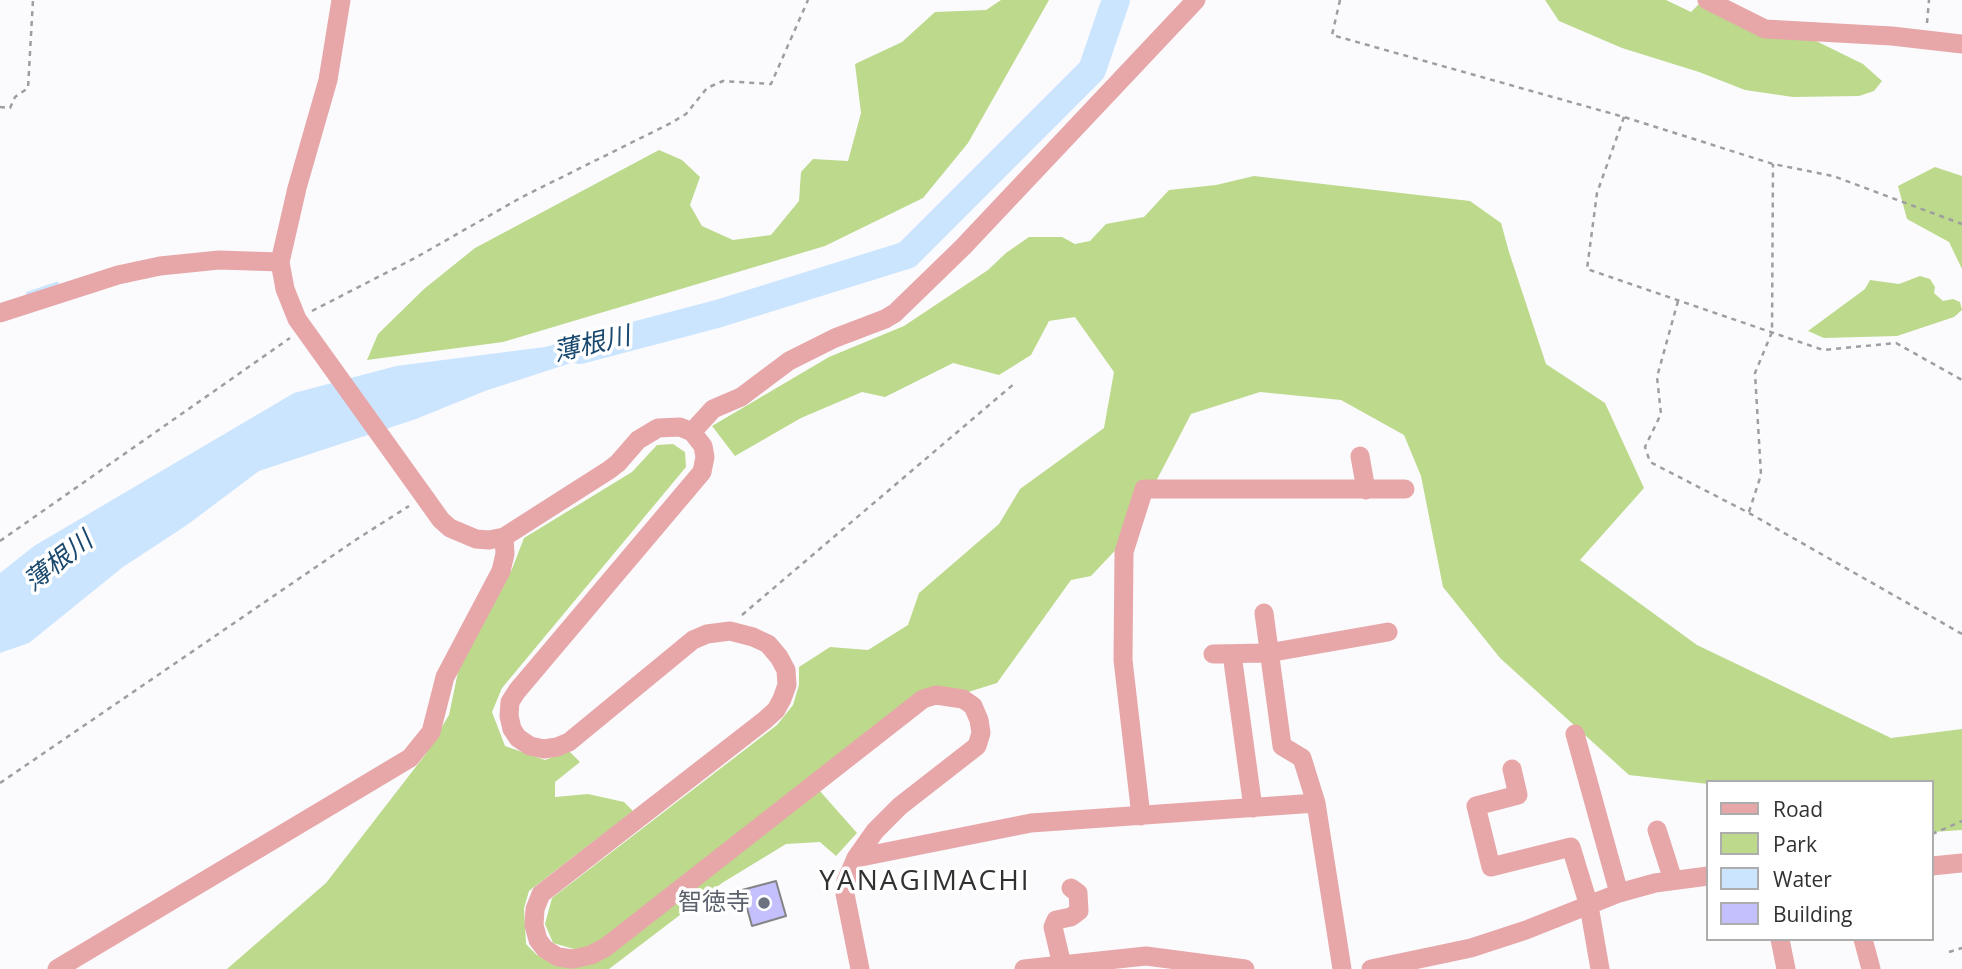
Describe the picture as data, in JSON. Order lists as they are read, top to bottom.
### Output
{
  "districts": ["YANAGIMACHI"],
  "water": ["薄根川"],
  "places": ["智徳寺"],
  "legend": [
    "Road",
    "Park",
    "Water",
    "Building"
  ]
}
